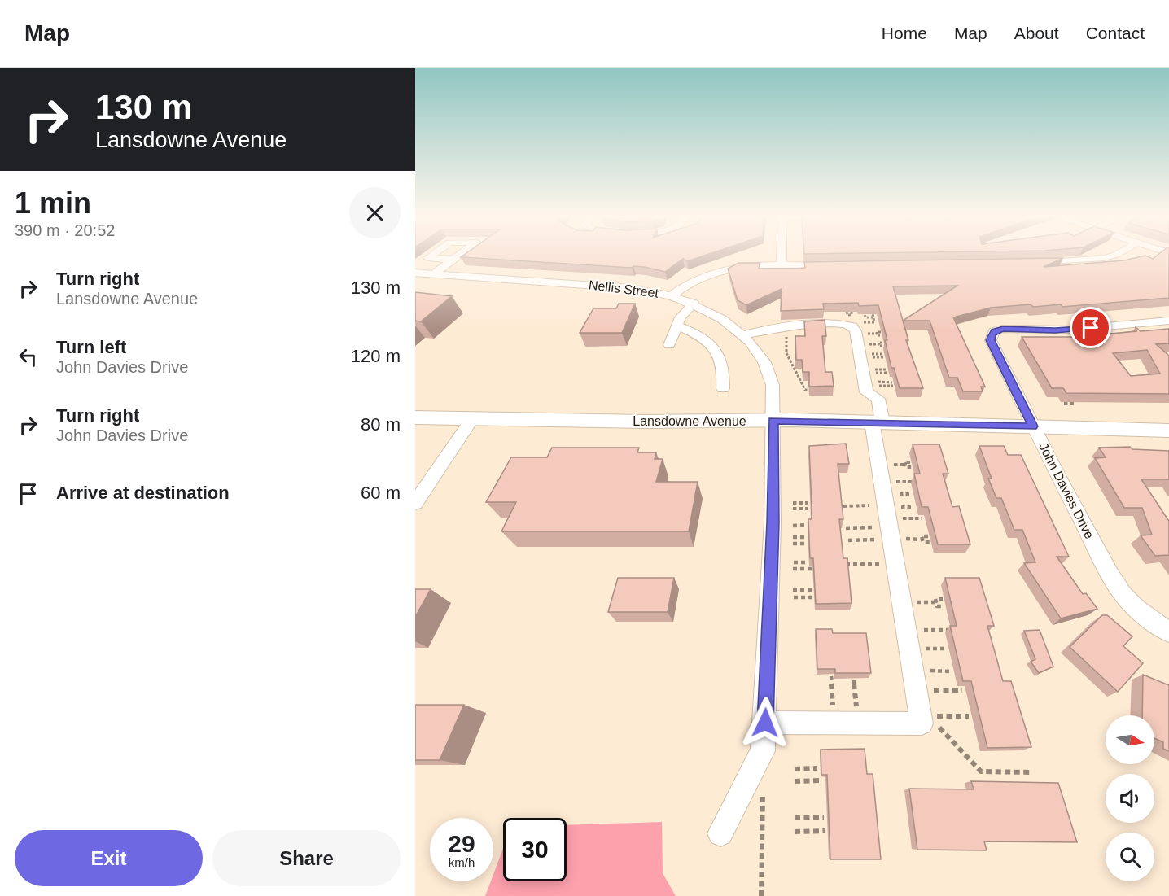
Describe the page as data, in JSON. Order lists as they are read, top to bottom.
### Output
{
  "streets": {
    "main road": ["Lansdowne Avenue"],
    "street": ["Nellis Street", "John Davies Drive"]
  },
  "crossings": [
    ["Nellis Street", "Lansdowne Avenue"],
    ["Lansdowne Avenue", "John Davies Drive"]
  ],
  "north": "right",
  "page": {
    "header": "Map",
    "nav": [
      "Home",
      "Map",
      "About",
      "Contact"
    ],
    "turn": ["130 m", "Lansdowne Avenue"],
    "heading": ["1 min", "390 m · 20:52"],
    "list": [
      {
        "name": "Turn right",
        "note": "Lansdowne Avenue",
        "value": "130 m"
      },
      {
        "name": "Turn left",
        "note": "John Davies Drive",
        "value": "120 m"
      },
      {
        "name": "Turn right",
        "note": "John Davies Drive",
        "value": "80 m"
      },
      {
        "name": "Arrive at destination",
        "value": "60 m"
      }
    ],
    "speed": "29 km/h",
    "limit": "30",
    "buttons": ["Exit", "Share"]
  }
}
